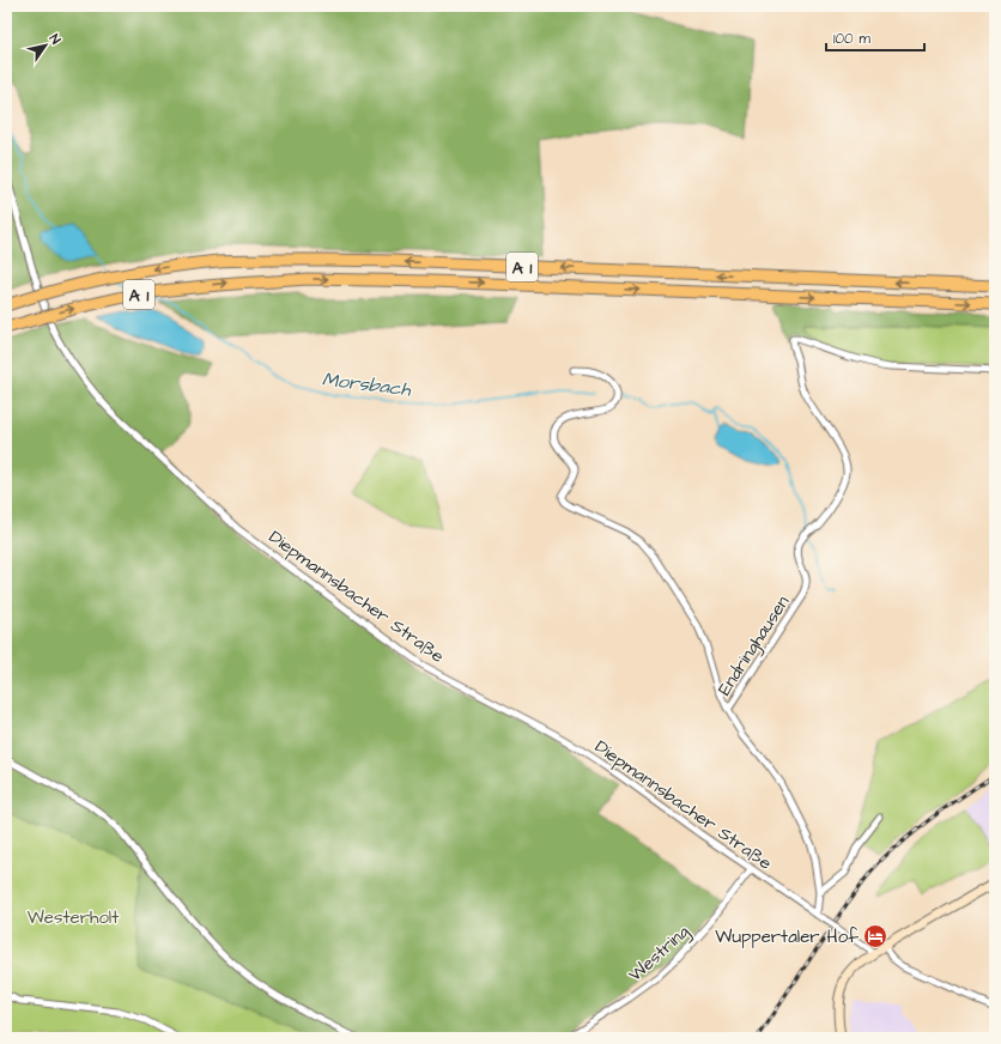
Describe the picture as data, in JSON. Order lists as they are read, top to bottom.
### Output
{
  "streets": {
    "highway": ["A 1"],
    "street": ["Diepmannsbacher Straße", "Endringhausen", "Westring"]
  },
  "crossings": [
    ["Diepmannsbacher Straße", "Westring"]
  ],
  "water": ["Morsbach"],
  "parks": ["Westerholt"],
  "places": {
    "hotel": ["Wuppertaler Hof"]
  },
  "scale_bar": "100 m",
  "north": "top right"
}
